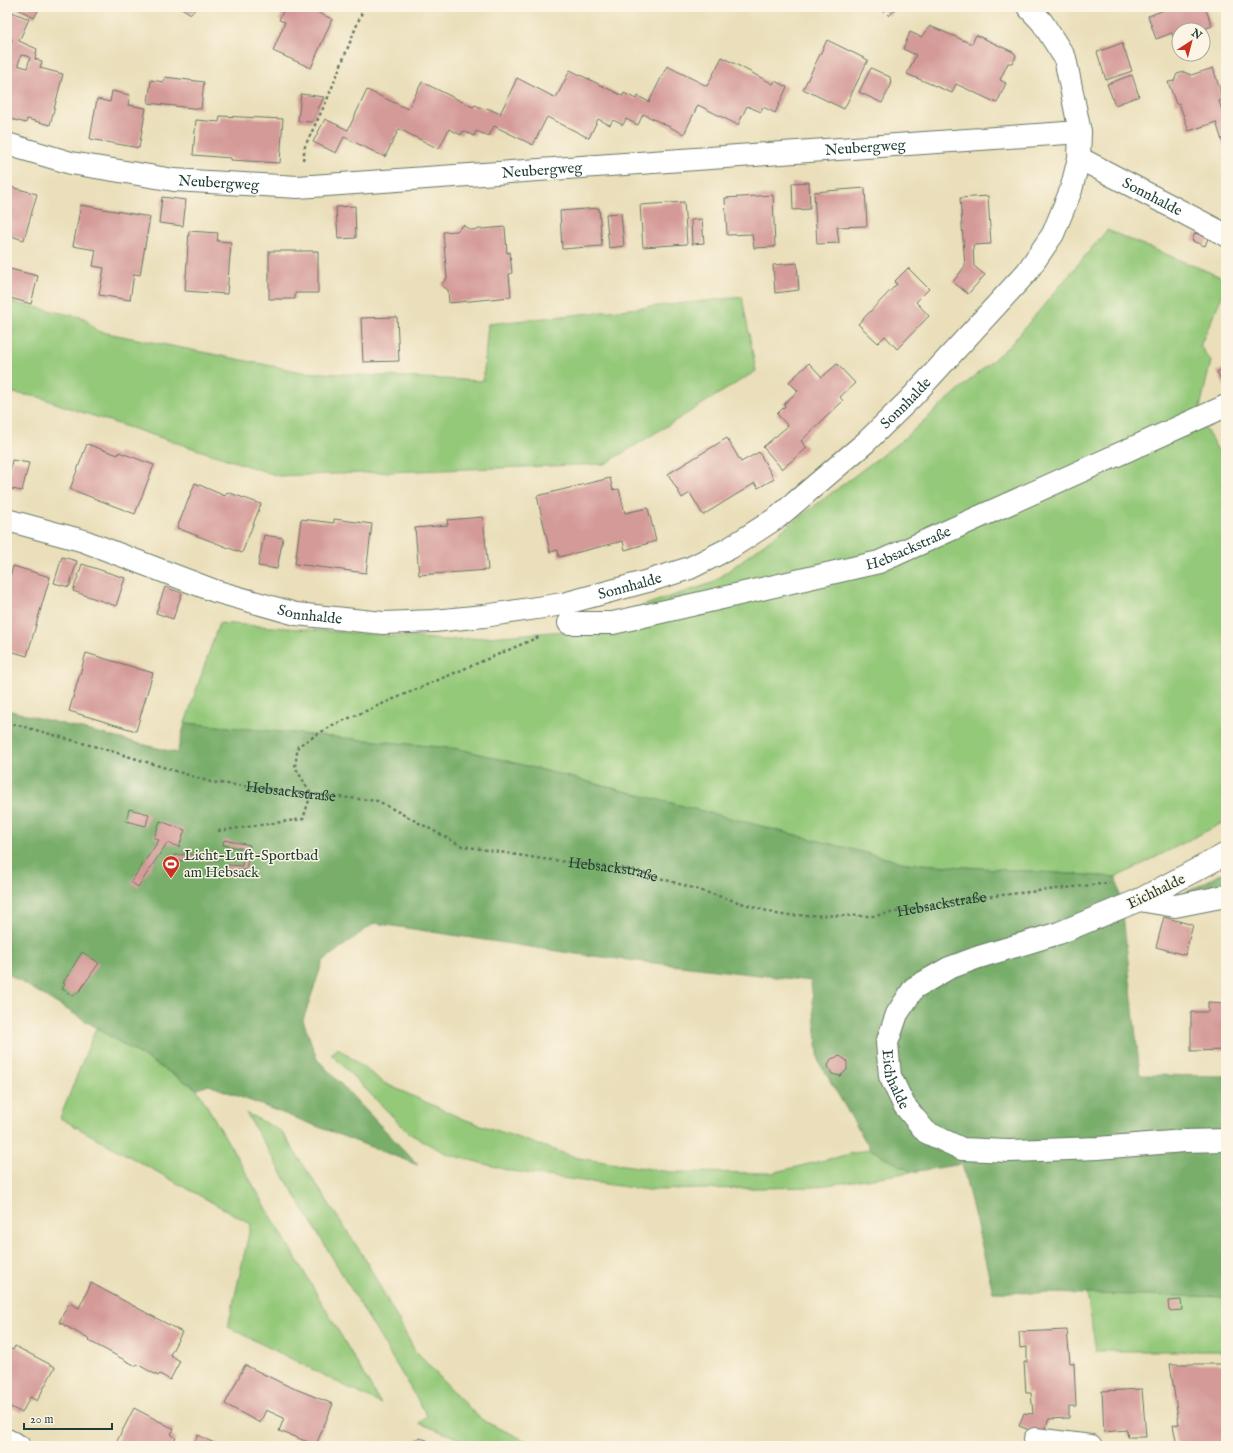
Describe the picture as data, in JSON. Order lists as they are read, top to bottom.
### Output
{
  "streets": {
    "street": [
      "Neubergweg",
      "Sonnhalde",
      "Hebsackstraße",
      "Eichhalde"
    ]
  },
  "crossings": [
    ["Neubergweg", "Sonnhalde"],
    ["Hebsackstraße", "Eichhalde"]
  ],
  "places": {
    "sports": ["Licht-Luft-Sportbad am Hebsack"]
  },
  "scale_bar": "20 m",
  "north": "top right"
}
